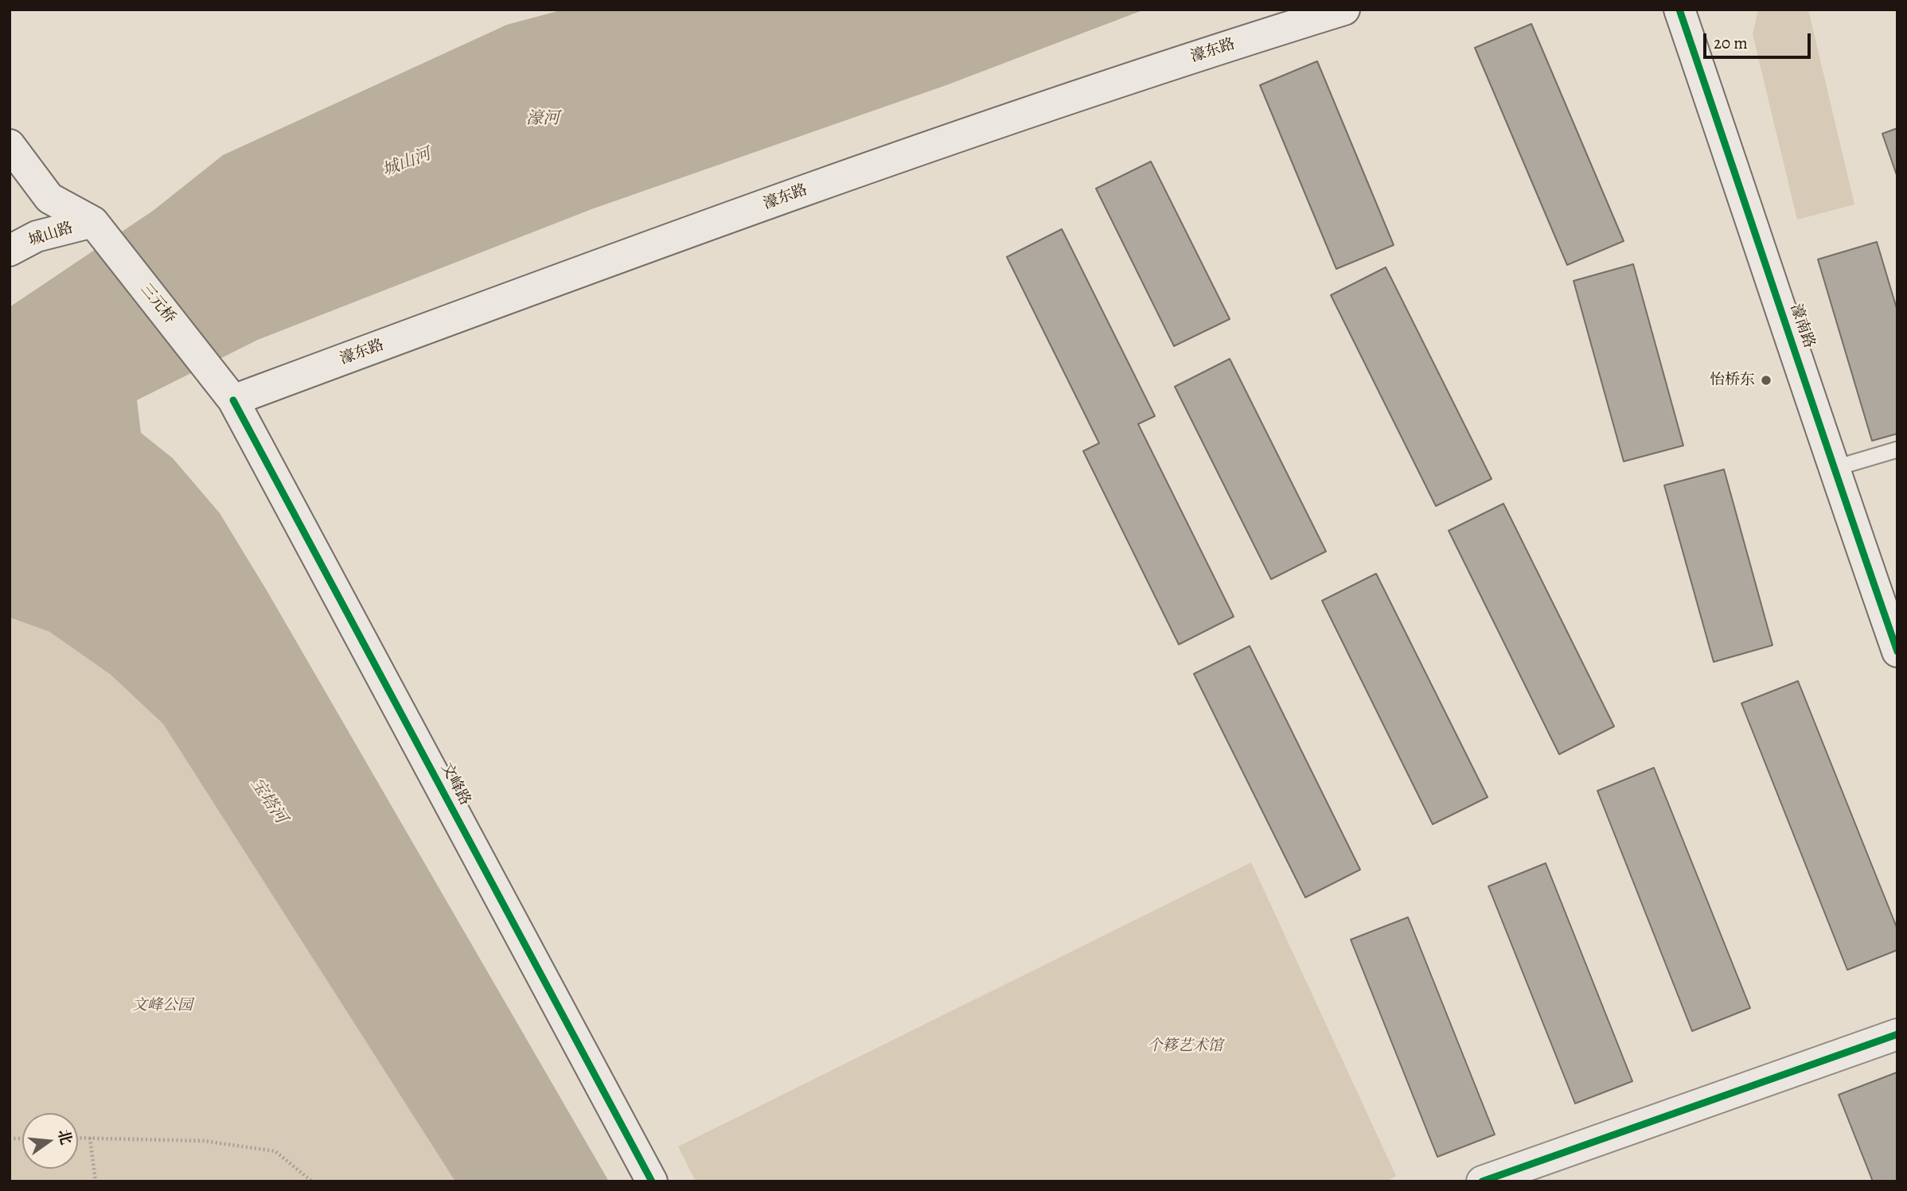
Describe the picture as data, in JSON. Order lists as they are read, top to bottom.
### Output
{
  "streets": {
    "street": [
      "濠东路",
      "城山路",
      "三元桥",
      "濠南路",
      "文峰路"
    ]
  },
  "crossings": [
    ["濠东路", "文峰路"],
    ["城山路", "三元桥"],
    ["三元桥", "文峰路"]
  ],
  "water": ["濠河", "城山河", "宝塔河"],
  "parks": ["文峰公园", "个簃艺术馆"],
  "places": ["怡桥东"],
  "scale_bar": "20 m",
  "north": "right"
}
